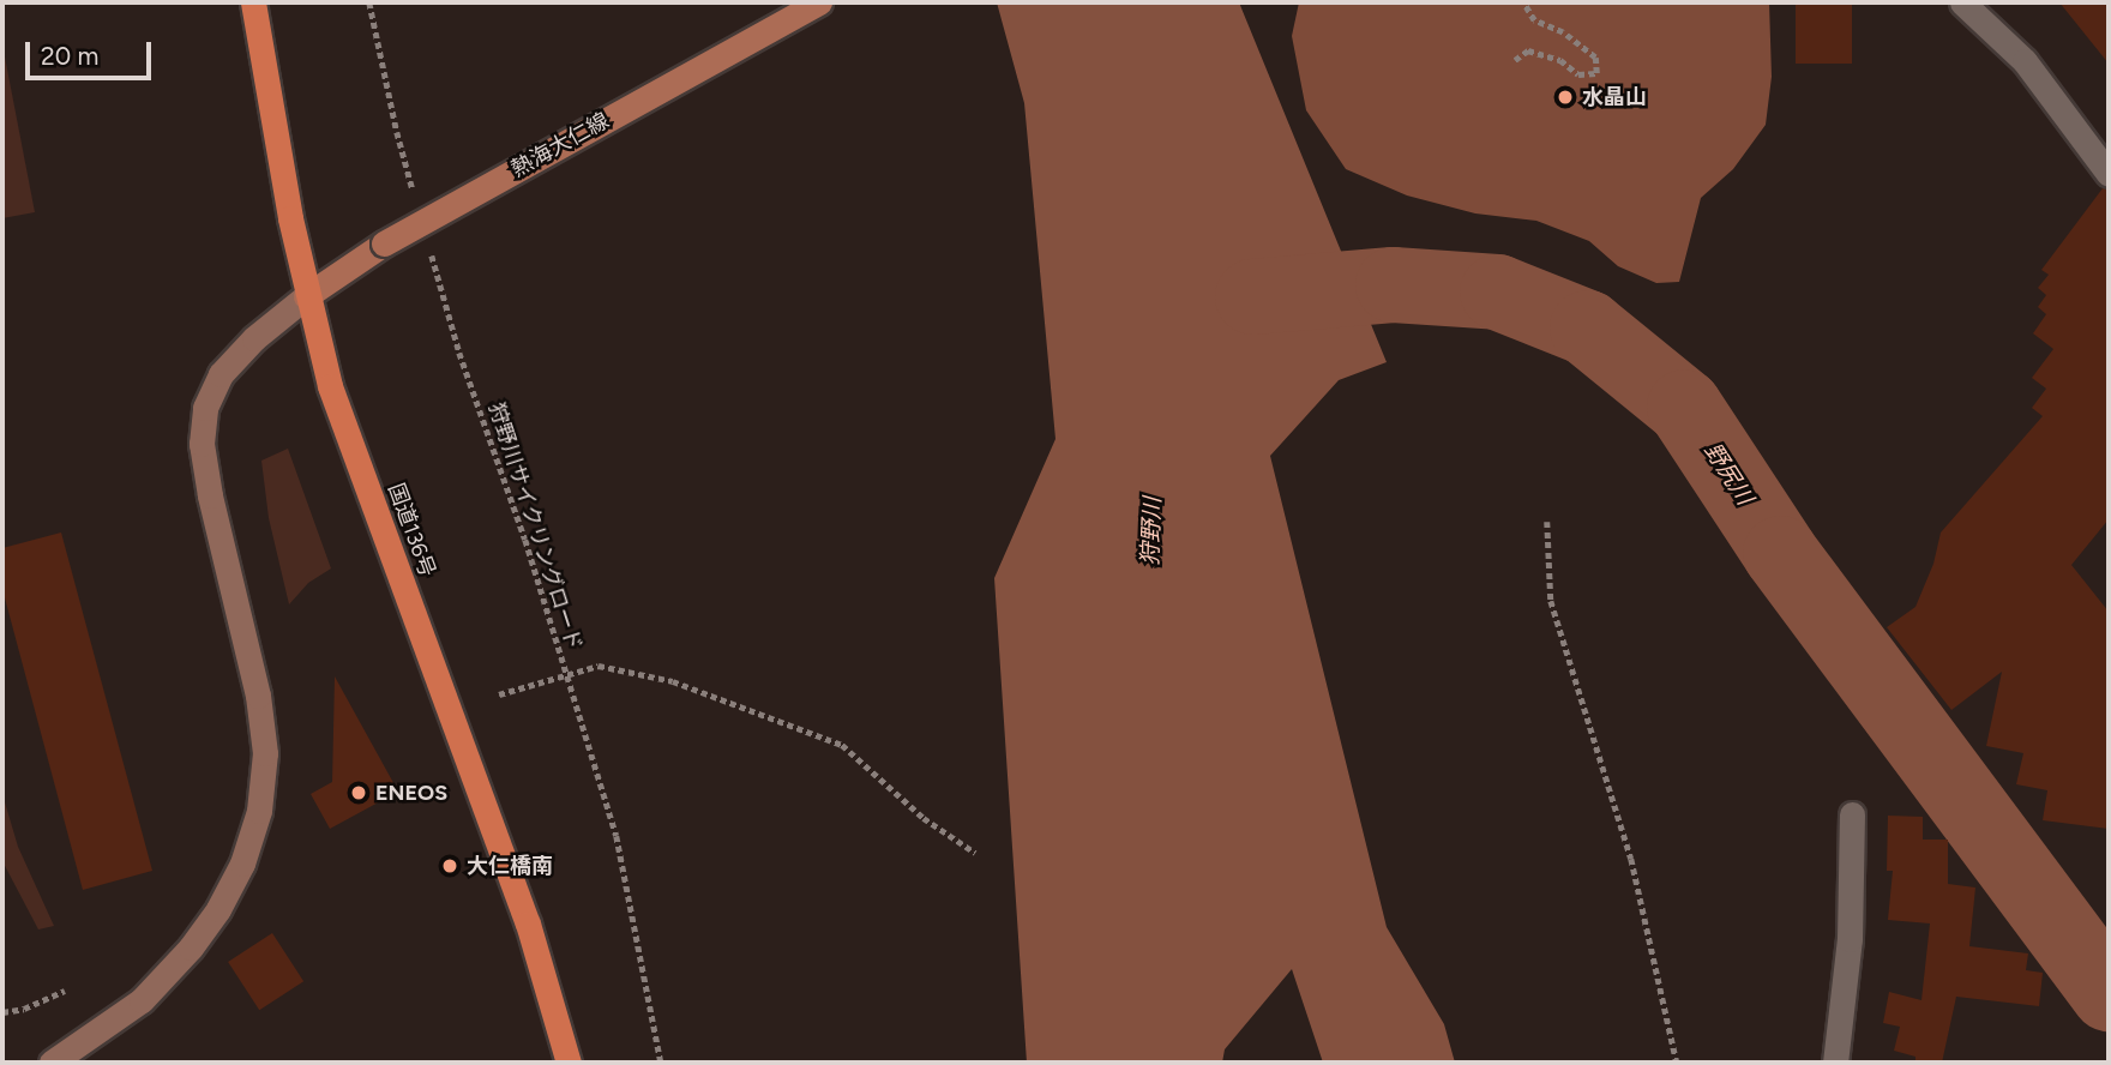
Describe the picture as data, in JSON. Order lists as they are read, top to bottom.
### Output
{
  "streets": {
    "highway": ["国道136号"],
    "main road": ["熱海大仁線"],
    "path": ["狩野川サイクリングロード"]
  },
  "crossings": [
    ["熱海大仁線", "国道136号"]
  ],
  "water": ["野尻川", "狩野川"],
  "places": ["水晶山", "ENEOS", "大仁橋南"],
  "scale_bar": "20 m"
}
